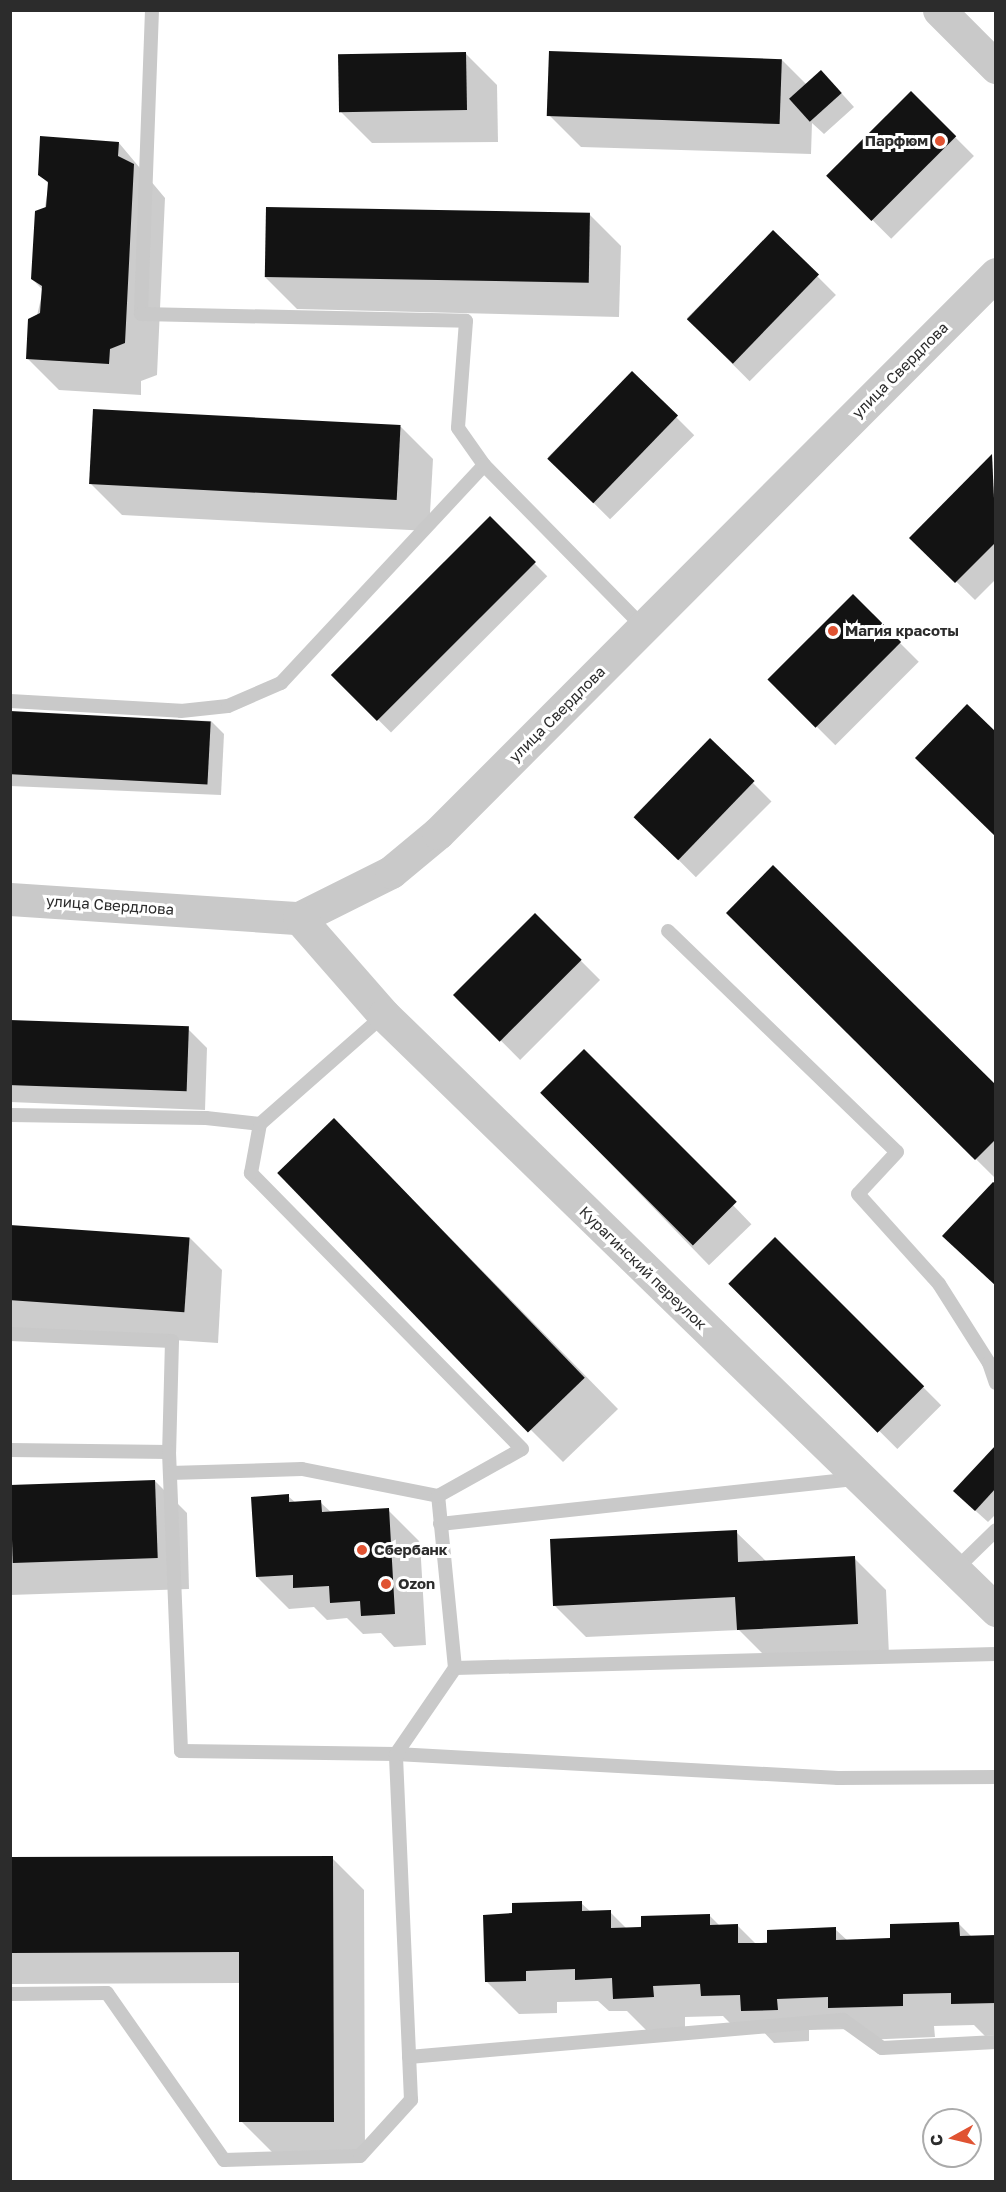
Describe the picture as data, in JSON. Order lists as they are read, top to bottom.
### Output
{
  "streets": {
    "street": ["улица Свердлова", "Курагинский переулок"]
  },
  "crossings": [
    ["улица Свердлова", "Курагинский переулок"]
  ],
  "places": [
    "Парфюм",
    "Магия красоты",
    "Сбербанк",
    "Ozon"
  ],
  "north": "left"
}
